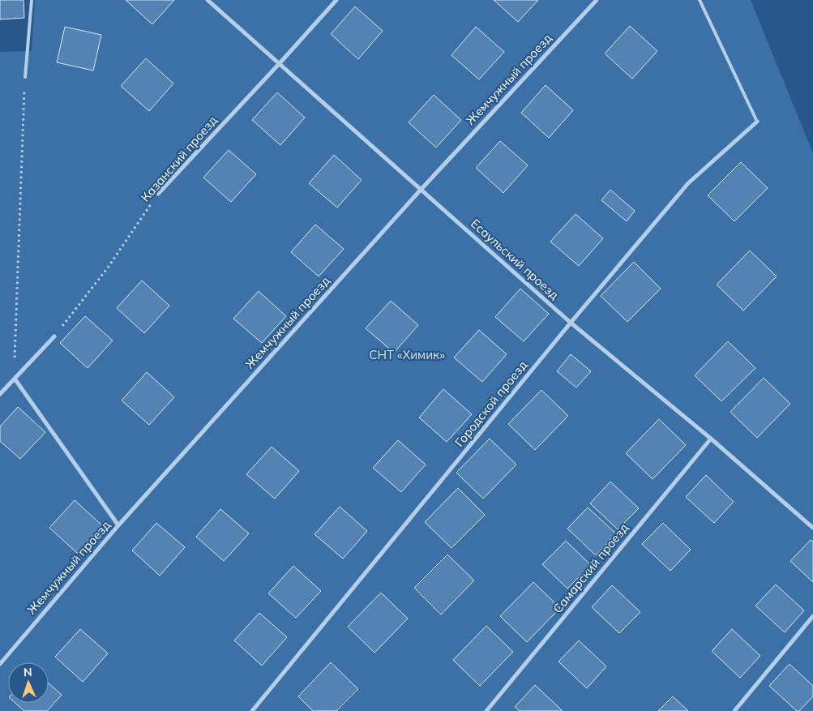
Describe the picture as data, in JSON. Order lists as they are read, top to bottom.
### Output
{
  "streets": {
    "street": [
      "Жемчужный проезд",
      "Казанский проезд",
      "Есаульский проезд",
      "Городской проезд",
      "Самарский проезд"
    ]
  },
  "crossings": [
    ["Жемчужный проезд", "Есаульский проезд"],
    ["Казанский проезд", "Есаульский проезд"],
    ["Есаульский проезд", "Городской проезд"],
    ["Есаульский проезд", "Самарский проезд"]
  ],
  "parks": ["СНТ «Химик»"],
  "north": "top"
}
